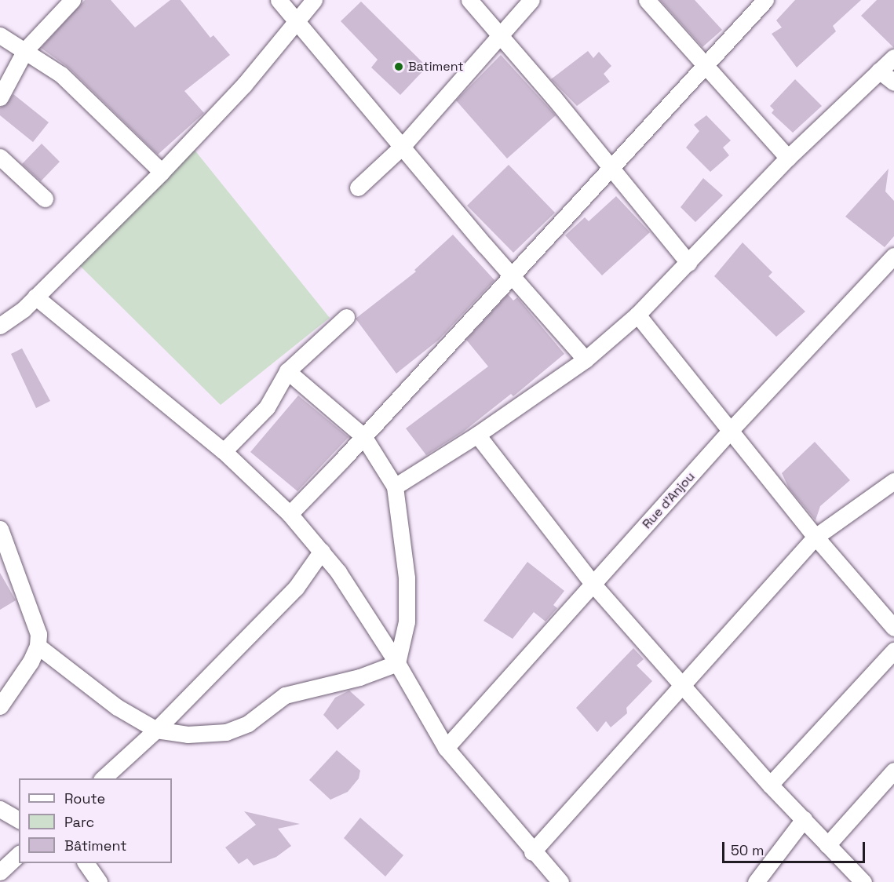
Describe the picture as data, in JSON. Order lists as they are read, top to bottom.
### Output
{
  "streets": {
    "street": ["Rue d’Anjou"]
  },
  "places": ["Batiment"],
  "legend": ["Route", "Parc", "Bâtiment"],
  "scale_bar": "50 m"
}
